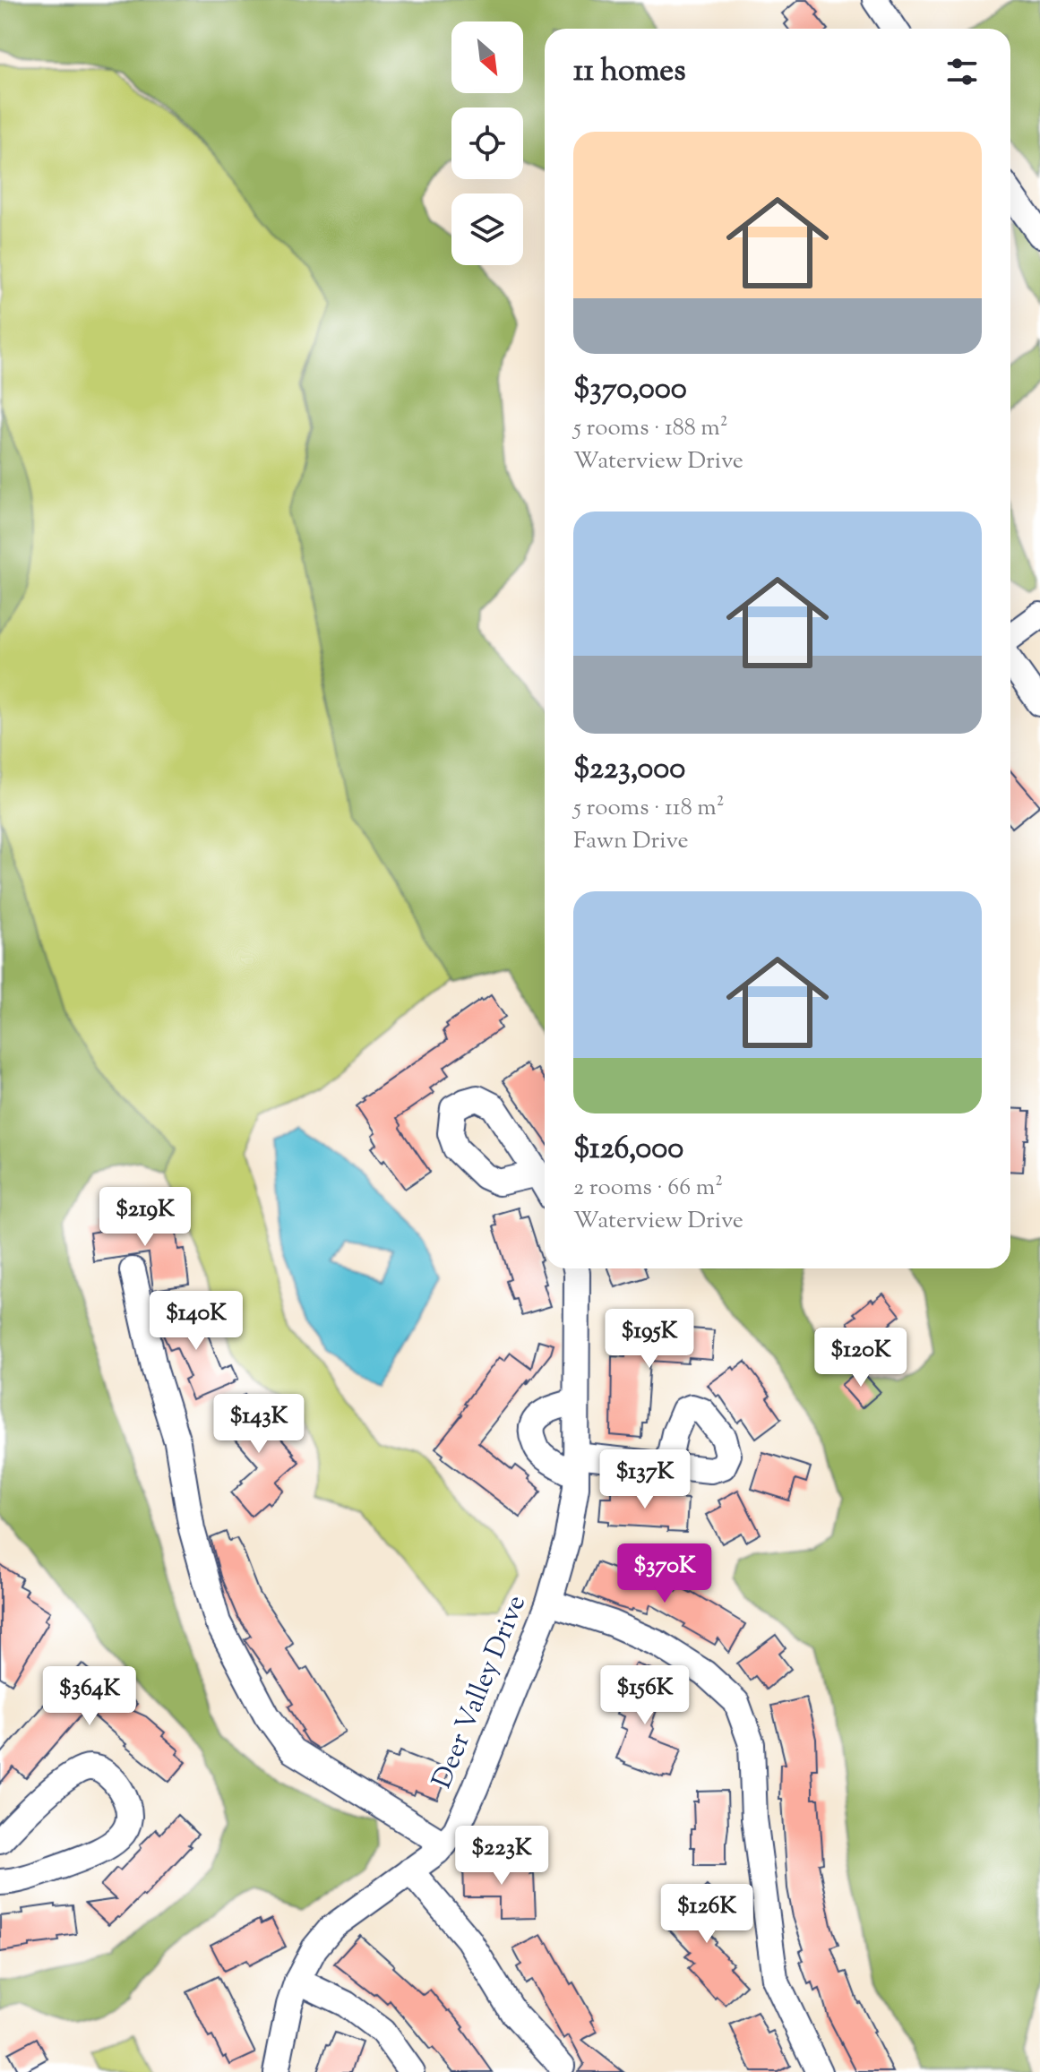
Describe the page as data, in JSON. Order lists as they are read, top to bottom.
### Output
{
  "streets": {
    "street": ["Deer Valley Drive"]
  },
  "north": "bottom right",
  "page": {
    "heading": "11 homes",
    "list": [
      {
        "name": "$370,000",
        "note": "5 rooms · 188 m² · Waterview Drive"
      },
      {
        "name": "$223,000",
        "note": "5 rooms · 118 m² · Fawn Drive"
      },
      {
        "name": "$126,000",
        "note": "2 rooms · 66 m² · Waterview Drive"
      }
    ],
    "price": [
      "$219K",
      "$140K",
      "$195K",
      "$120K",
      "$143K",
      "$137K",
      "$370K",
      "$156K",
      "$364K",
      "$223K",
      "$126K"
    ]
  }
}
